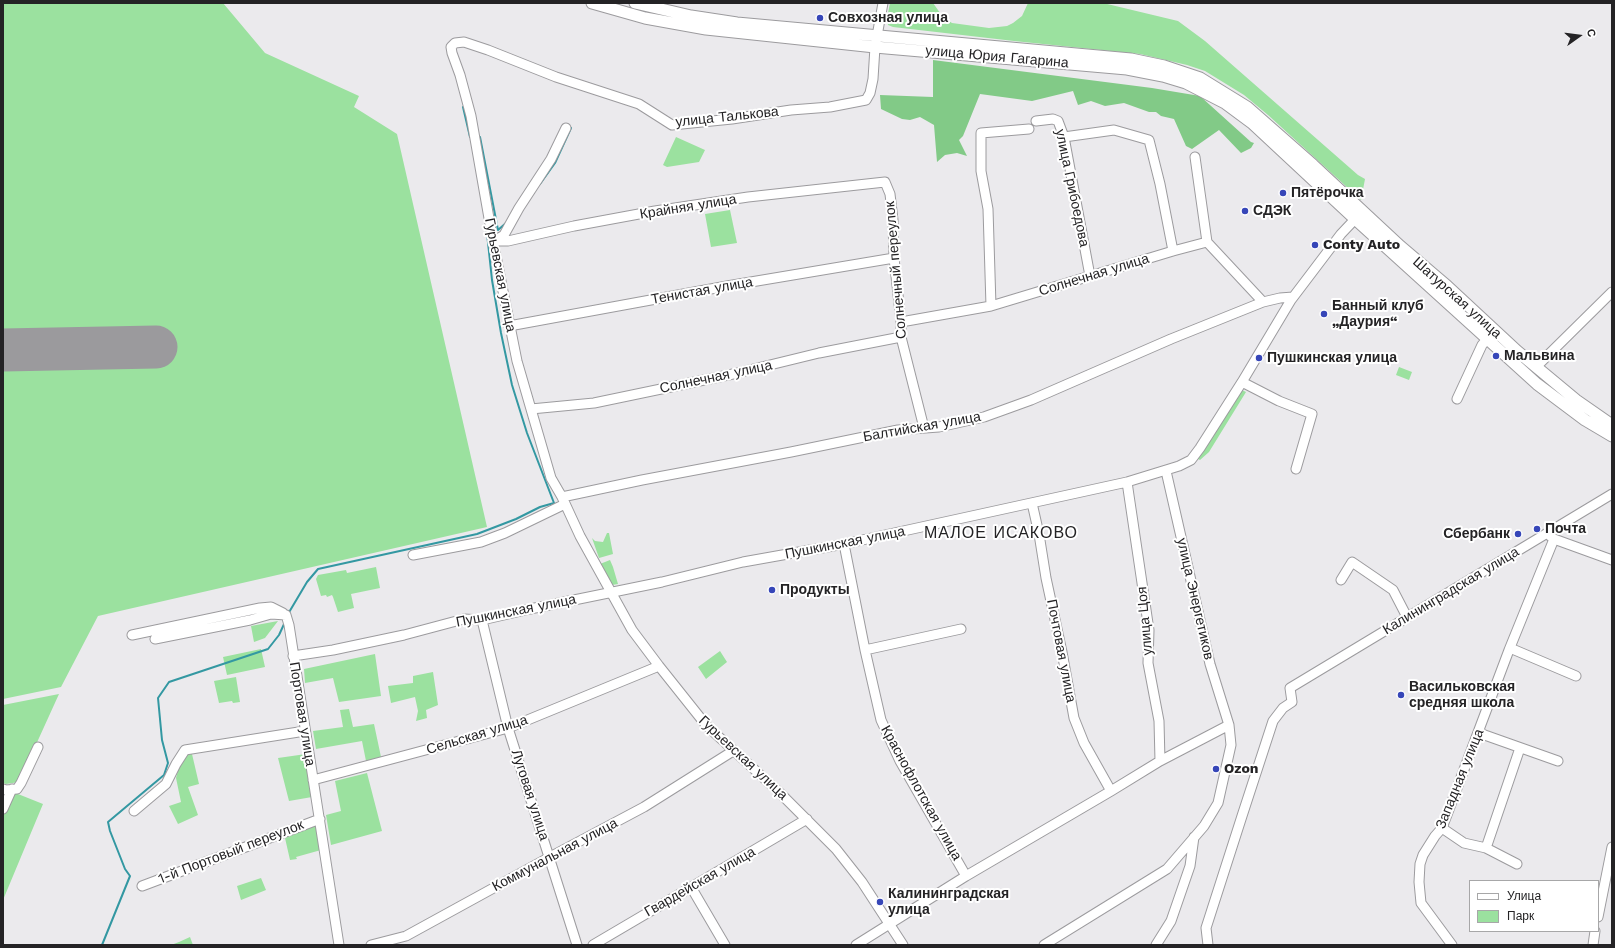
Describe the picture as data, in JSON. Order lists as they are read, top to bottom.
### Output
{
  "streets": {
    "main road": ["улица Юрия Гагарина", "Шатурская улица"],
    "street": [
      "улица Талькова",
      "улица Грибоедова",
      "Крайняя улица",
      "Солнечный переулок",
      "Гурьевская улица",
      "Солнечная улица",
      "Тенистая улица",
      "Балтийская улица",
      "Пушкинская улица",
      "Калининградская улица",
      "улица Энергетиков",
      "улица Цоя",
      "Почтовая улица",
      "Портовая улица",
      "Сельская улица",
      "Западная улица",
      "Краснофлотская улица",
      "Луговая улица",
      "1-й Портовый переулок",
      "Коммунальная улица",
      "Гвардейская улица"
    ]
  },
  "crossings": [
    ["улица Юрия Гагарина", "улица Талькова"],
    ["улица Юрия Гагарина", "Шатурская улица"],
    ["улица Юрия Гагарина", "Пушкинская улица"],
    ["улица Талькова", "Гурьевская улица"],
    ["улица Грибоедова", "Солнечная улица"],
    ["Крайняя улица", "Солнечный переулок"],
    ["Крайняя улица", "Гурьевская улица"],
    ["Солнечный переулок", "Солнечная улица"],
    ["Солнечный переулок", "Тенистая улица"],
    ["Солнечный переулок", "Балтийская улица"],
    ["Гурьевская улица", "Солнечная улица"],
    ["Гурьевская улица", "Тенистая улица"],
    ["Гурьевская улица", "Балтийская улица"],
    ["Гурьевская улица", "Пушкинская улица"],
    ["Гурьевская улица", "Сельская улица"],
    ["Гурьевская улица", "Коммунальная улица"],
    ["Гурьевская улица", "Гвардейская улица"],
    ["Шатурская улица", "Пушкинская улица"],
    ["Балтийская улица", "Пушкинская улица"],
    ["Пушкинская улица", "улица Энергетиков"],
    ["Пушкинская улица", "улица Цоя"],
    ["Пушкинская улица", "Почтовая улица"],
    ["Пушкинская улица", "Портовая улица"],
    ["Пушкинская улица", "Краснофлотская улица"],
    ["Пушкинская улица", "Луговая улица"],
    ["Портовая улица", "Сельская улица"],
    ["Портовая улица", "1-й Портовый переулок"],
    ["Сельская улица", "Луговая улица"],
    ["Луговая улица", "Коммунальная улица"]
  ],
  "districts": ["МАЛОЕ ИСАКОВО"],
  "places": [
    "Совхозная улица",
    "Пятёрочка",
    "СДЭК",
    "Conty Auto",
    "Банный клуб „Даурия“",
    "Мальвина",
    "Пушкинская улица",
    "Почта",
    "Сбербанк",
    "Продукты",
    "Васильковская средняя школа",
    "Ozon",
    "Калининградская улица"
  ],
  "legend": ["Улица", "Парк"],
  "north": "right"
}
